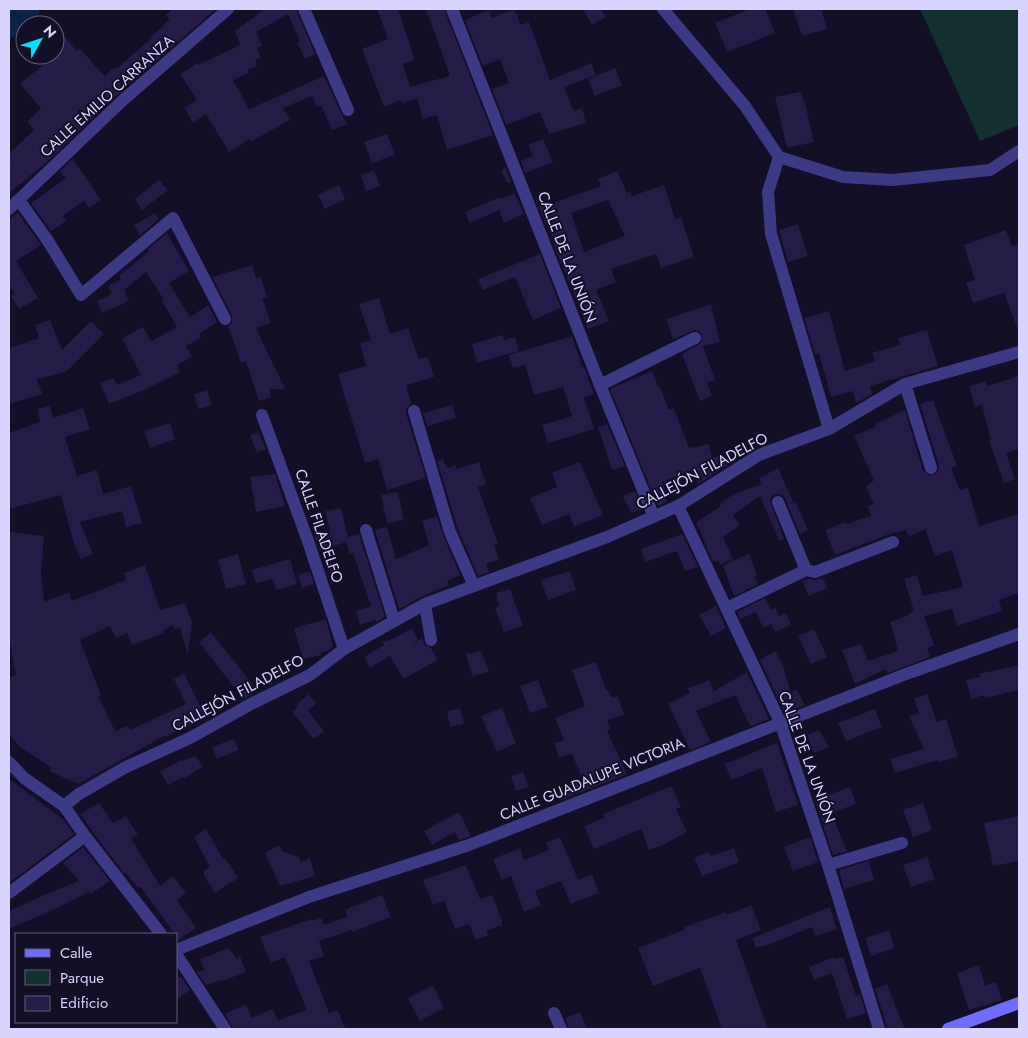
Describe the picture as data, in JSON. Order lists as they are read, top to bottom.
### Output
{
  "streets": {
    "street": [
      "CALLE EMILIO CARRANZA",
      "CALLE DE LA UNIÓN",
      "CALLEJÓN FILADELFO",
      "CALLE FILADELFO",
      "CALLE GUADALUPE VICTORIA"
    ]
  },
  "crossings": [
    ["CALLE DE LA UNIÓN", "CALLEJÓN FILADELFO"],
    ["CALLE DE LA UNIÓN", "CALLE GUADALUPE VICTORIA"],
    ["CALLEJÓN FILADELFO", "CALLE FILADELFO"]
  ],
  "legend": ["Calle", "Parque", "Edificio"],
  "north": "top right"
}
